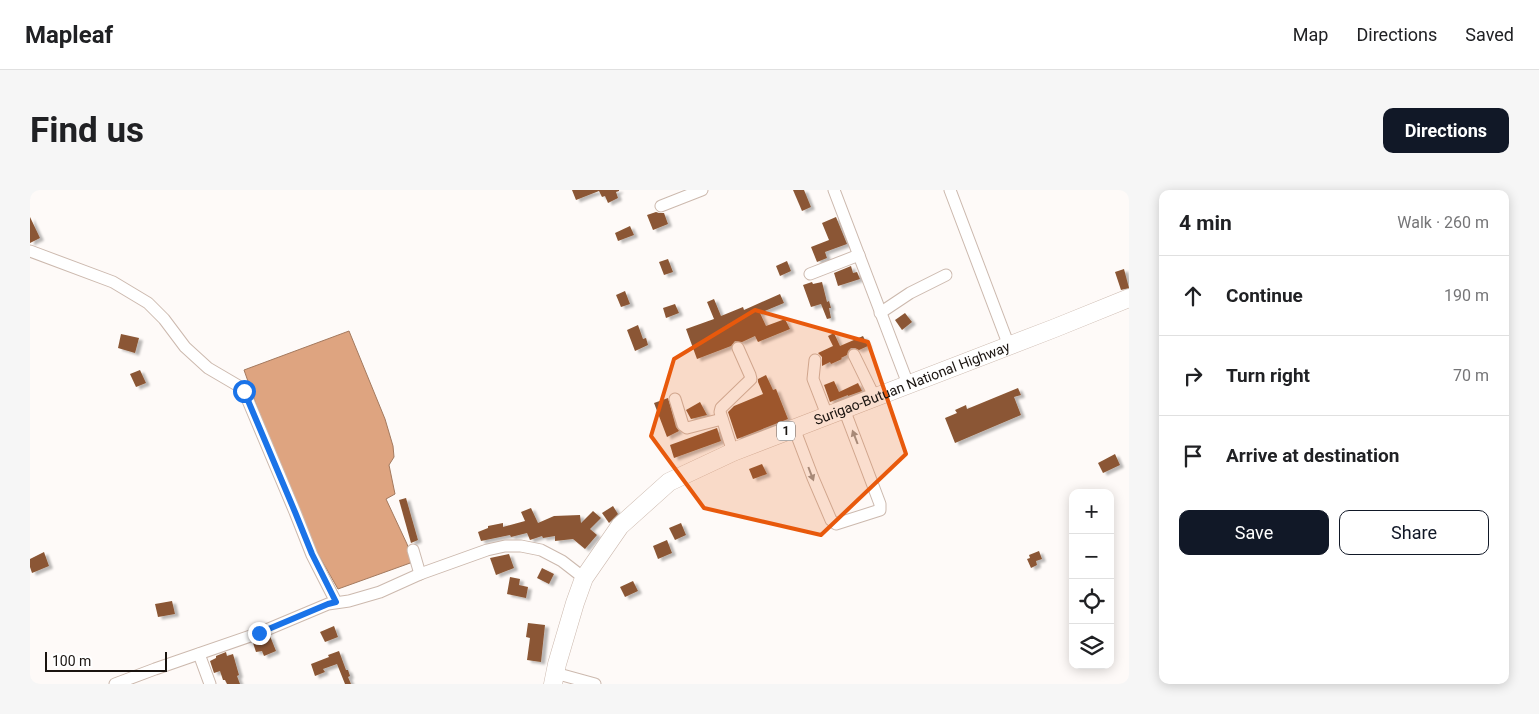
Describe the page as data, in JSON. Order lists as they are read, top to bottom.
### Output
{
  "streets": {
    "highway": ["Surigao-Butuan National Highway", "1"]
  },
  "scale_bar": "100 m",
  "page": {
    "header": "Mapleaf",
    "nav": ["Map", "Directions", "Saved"],
    "buttons": [
      "Directions",
      ["Save", "Share"]
    ],
    "title": "Find us",
    "heading": ["4 min", "Walk · 260 m"],
    "list": [
      ["Continue", "190 m"],
      ["Turn right", "70 m"],
      "Arrive at destination"
    ],
    "map_buttons": ["+", "−"],
    "scale": "100 m"
  }
}
